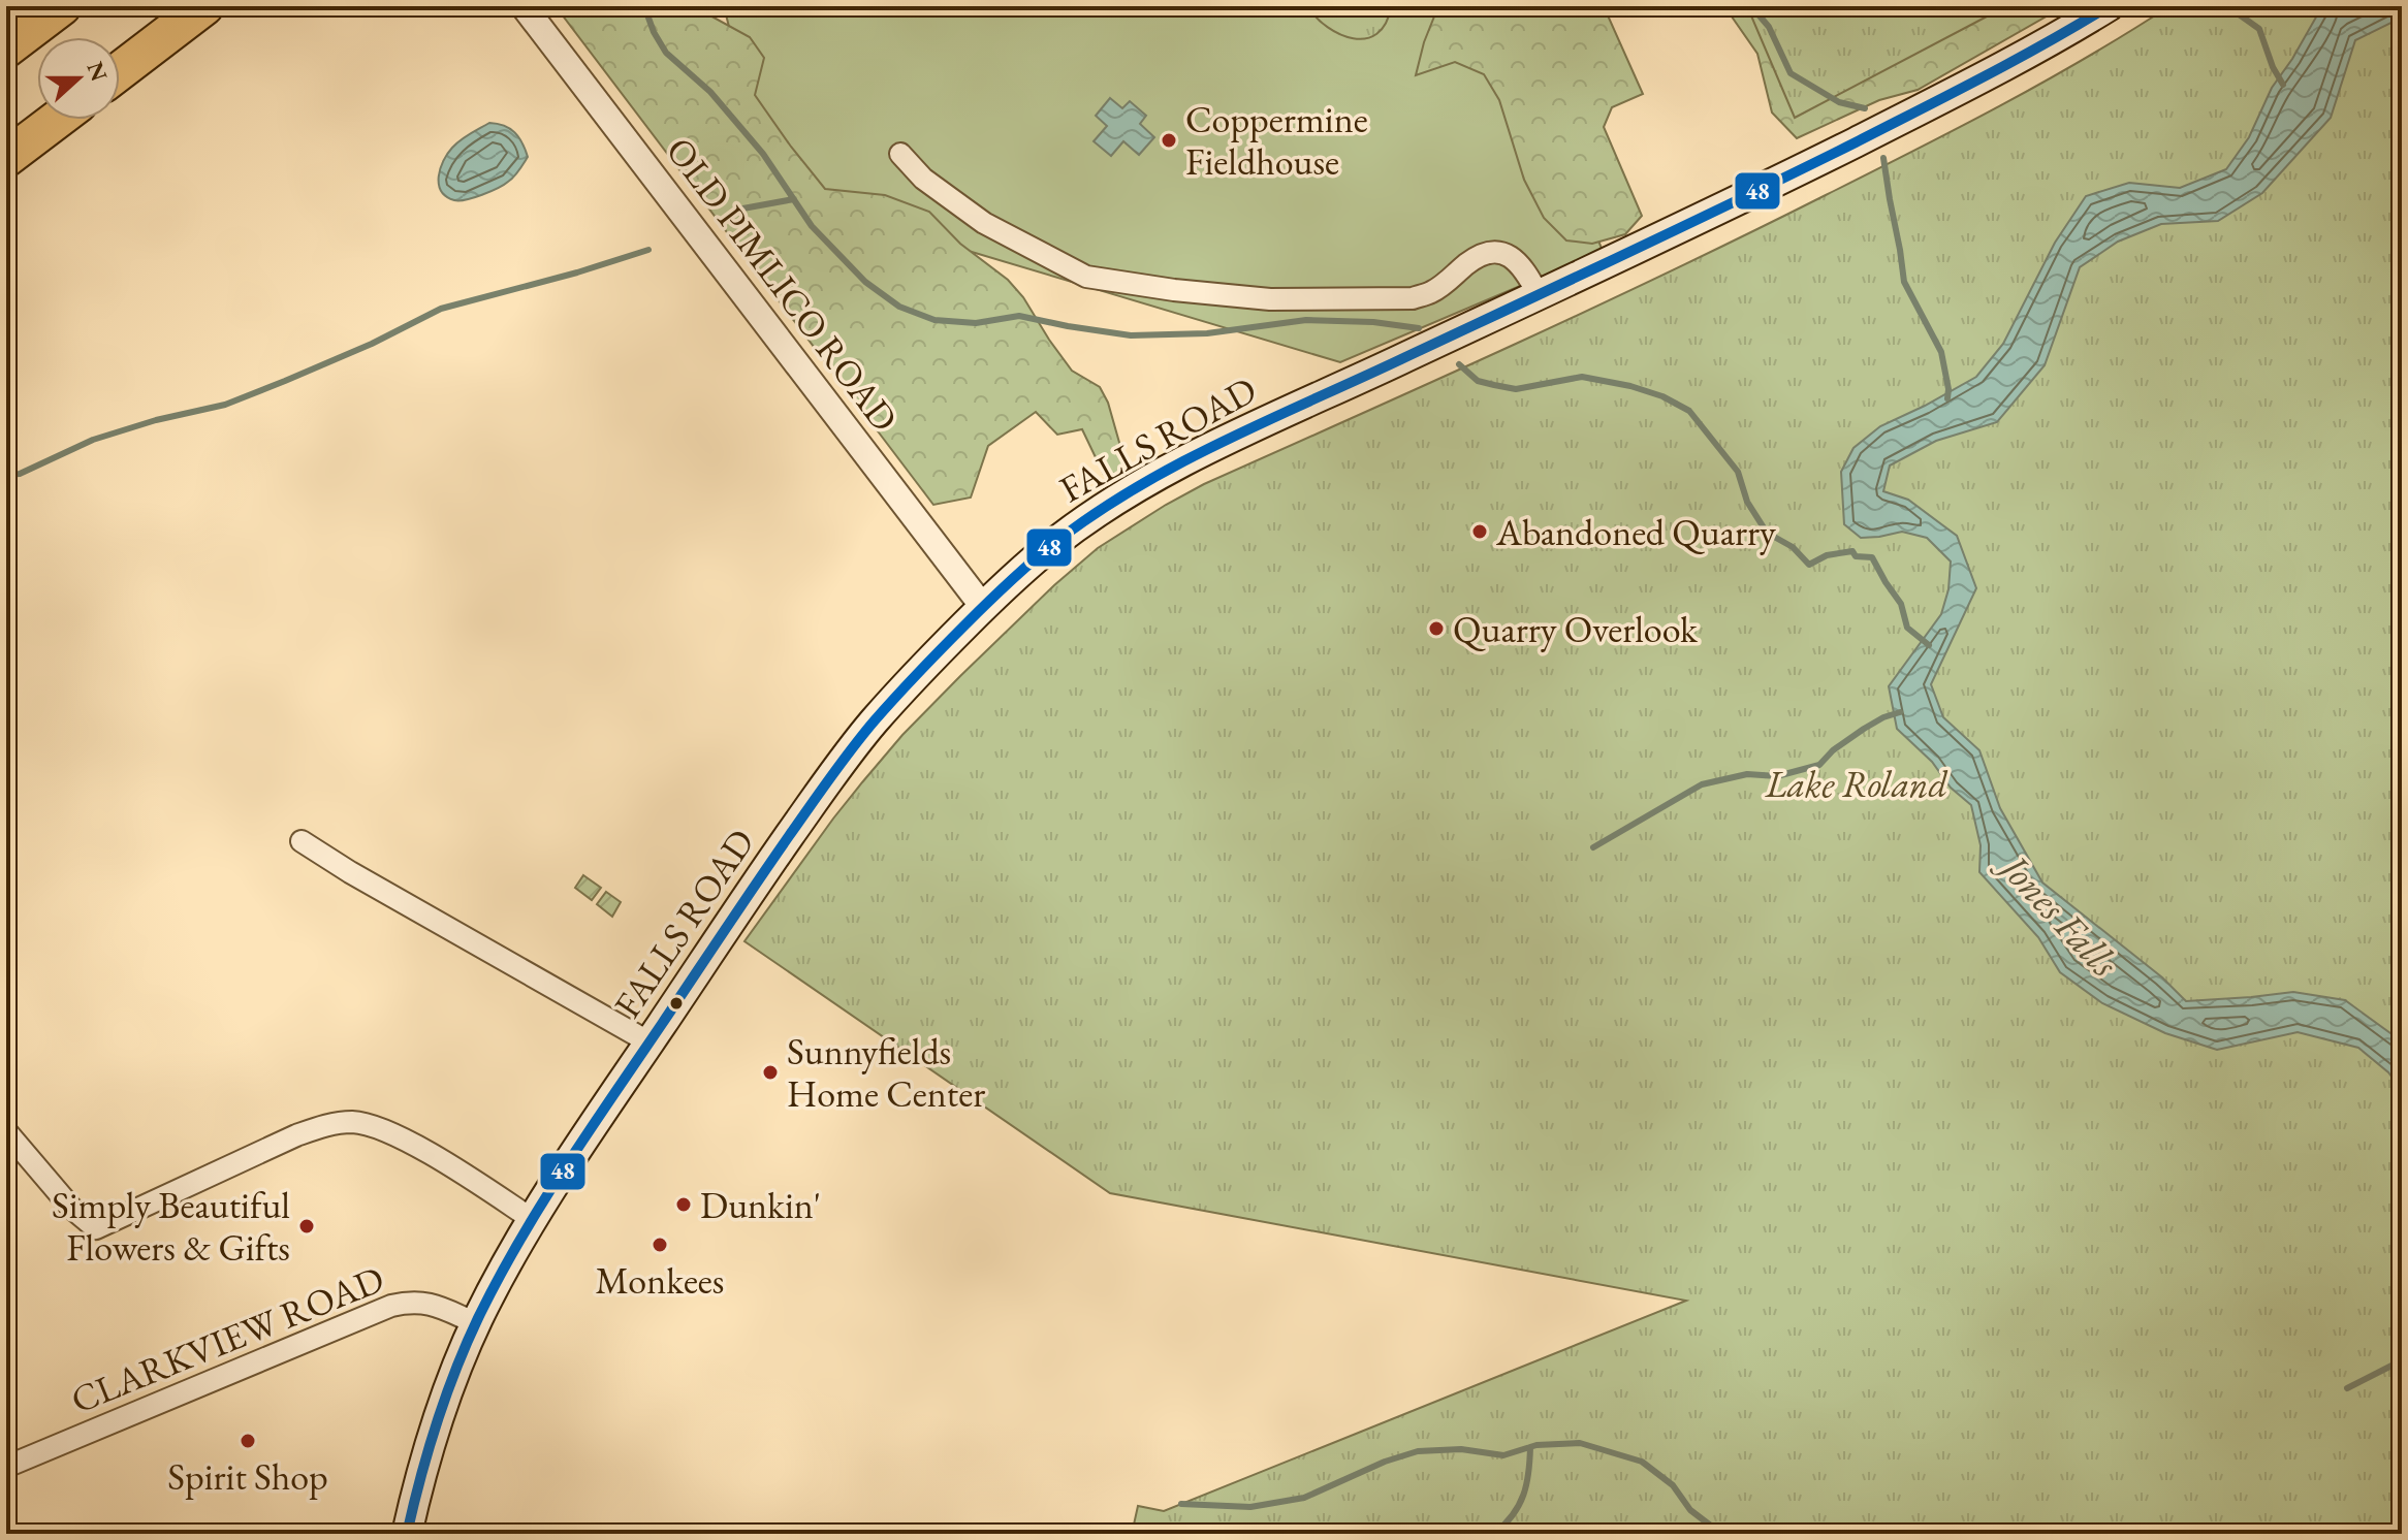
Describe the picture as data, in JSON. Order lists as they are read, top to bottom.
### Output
{
  "streets": {
    "main road": ["FALLS ROAD"],
    "street": ["OLD PIMLICO ROAD", "CLARKVIEW ROAD"]
  },
  "crossings": [
    ["OLD PIMLICO ROAD", "FALLS ROAD"],
    ["FALLS ROAD", "CLARKVIEW ROAD"]
  ],
  "water": ["Jones Falls"],
  "parks": ["Lake Roland"],
  "places": [
    "Coppermine Fieldhouse",
    "Abandoned Quarry",
    "Quarry Overlook",
    "Sunnyfields Home Center",
    "Dunkin'",
    "Simply Beautiful Flowers & Gifts",
    "Monkees",
    "Spirit Shop"
  ],
  "lines": ["transit line 48"],
  "north": "right"
}
